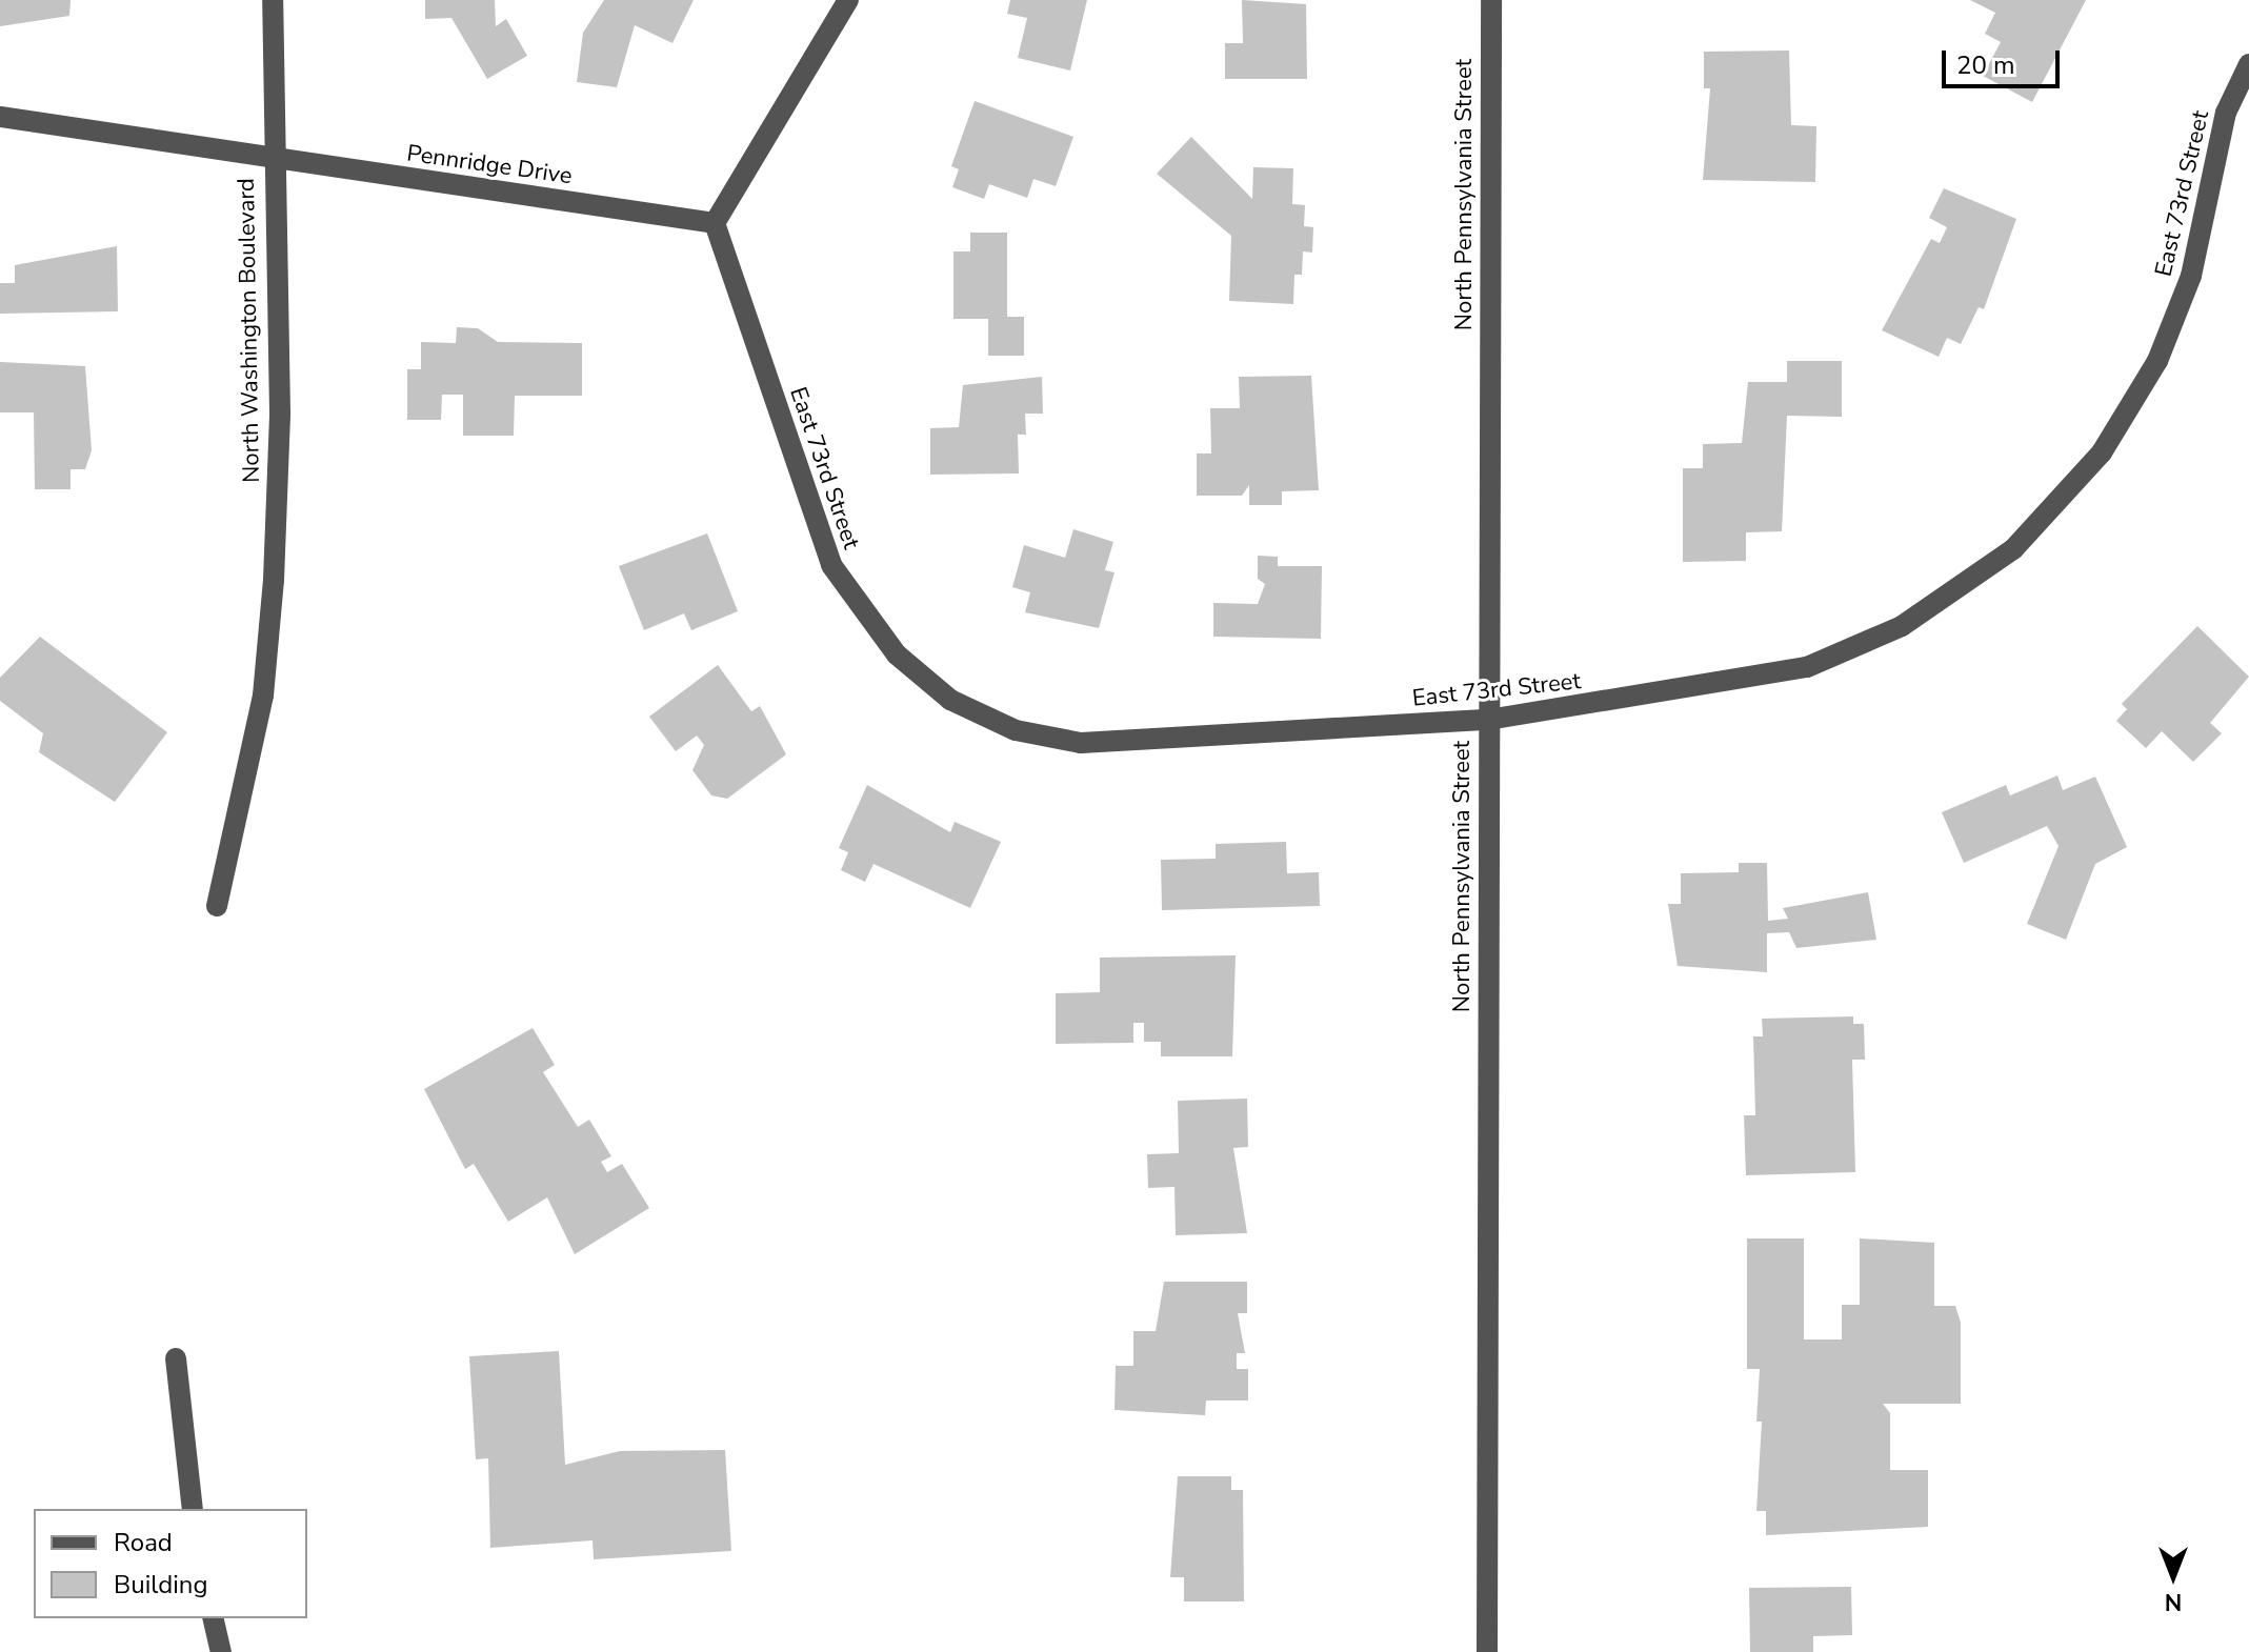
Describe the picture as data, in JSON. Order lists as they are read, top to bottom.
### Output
{
  "streets": {
    "street": [
      "Pennridge Drive",
      "East 73rd Street",
      "North Pennsylvania Street",
      "North Washington Boulevard"
    ]
  },
  "crossings": [
    ["Pennridge Drive", "East 73rd Street"],
    ["Pennridge Drive", "North Washington Boulevard"],
    ["East 73rd Street", "North Pennsylvania Street"]
  ],
  "legend": ["Road", "Building"],
  "scale_bar": "20 m",
  "north": "bottom"
}
